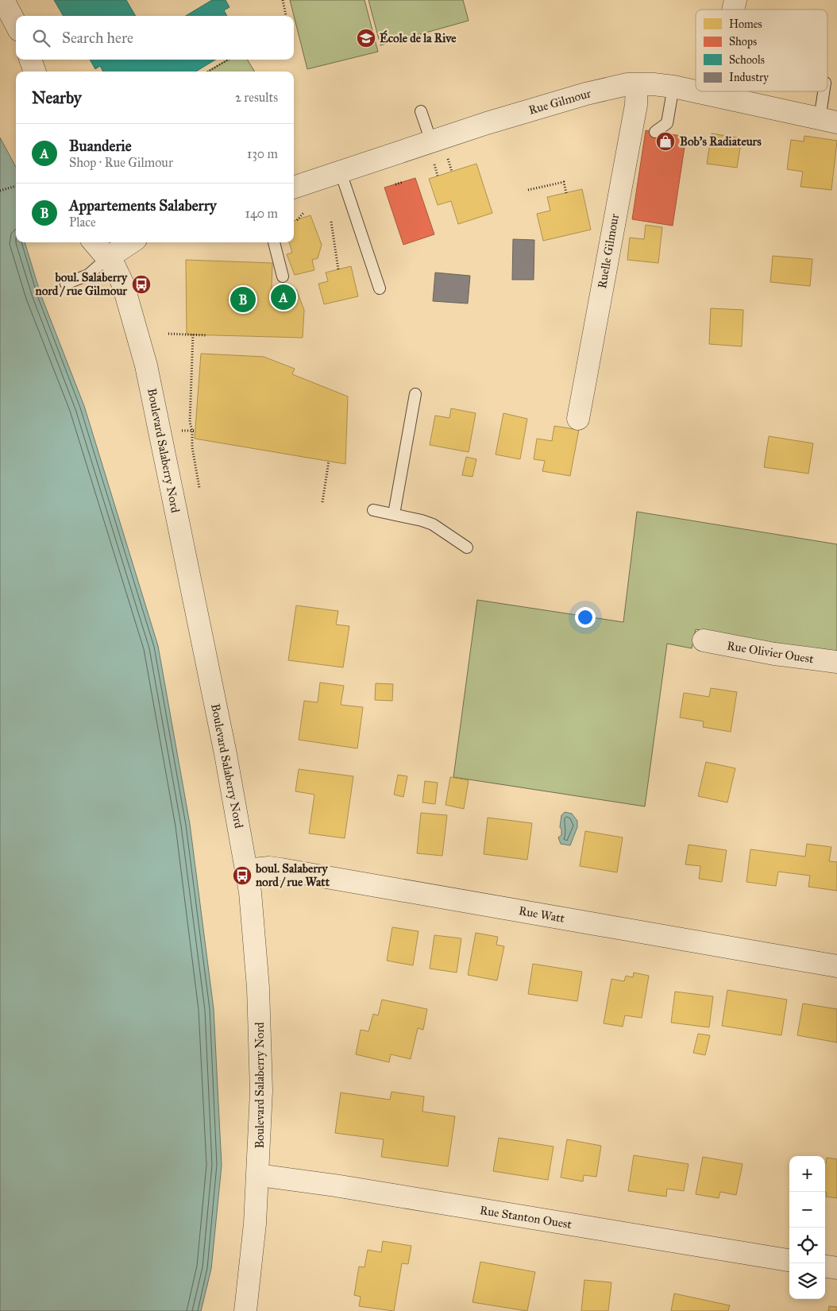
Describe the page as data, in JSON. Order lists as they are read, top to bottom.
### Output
{
  "streets": {
    "street": [
      "Rue Gilmour",
      "Ruelle Gilmour",
      "Boulevard Salaberry Nord",
      "Rue Olivier Ouest",
      "Rue Watt",
      "Rue Stanton Ouest"
    ]
  },
  "crossings": [
    ["Rue Gilmour", "Ruelle Gilmour"],
    ["Boulevard Salaberry Nord", "Rue Watt"],
    ["Boulevard Salaberry Nord", "Rue Stanton Ouest"]
  ],
  "places": {
    "school or university": ["École de la Rive"],
    "shop": ["Bob's Radiateurs"],
    "bus stop": ["boul. Salaberry nord / rue Gilmour", "boul. Salaberry nord / rue Watt"]
  },
  "legend": [
    "Homes",
    "Shops",
    "Schools",
    "Industry"
  ],
  "page": {
    "search": "Search here",
    "heading": ["Nearby", "2 results"],
    "list": [
      {
        "mark": "A",
        "name": "Buanderie",
        "note": "Shop · Rue Gilmour",
        "value": "130 m"
      },
      {
        "mark": "B",
        "name": "Appartements Salaberry",
        "note": "Place",
        "value": "140 m"
      }
    ],
    "pins": ["A", "B"],
    "map_buttons": ["+", "−"]
  }
}
